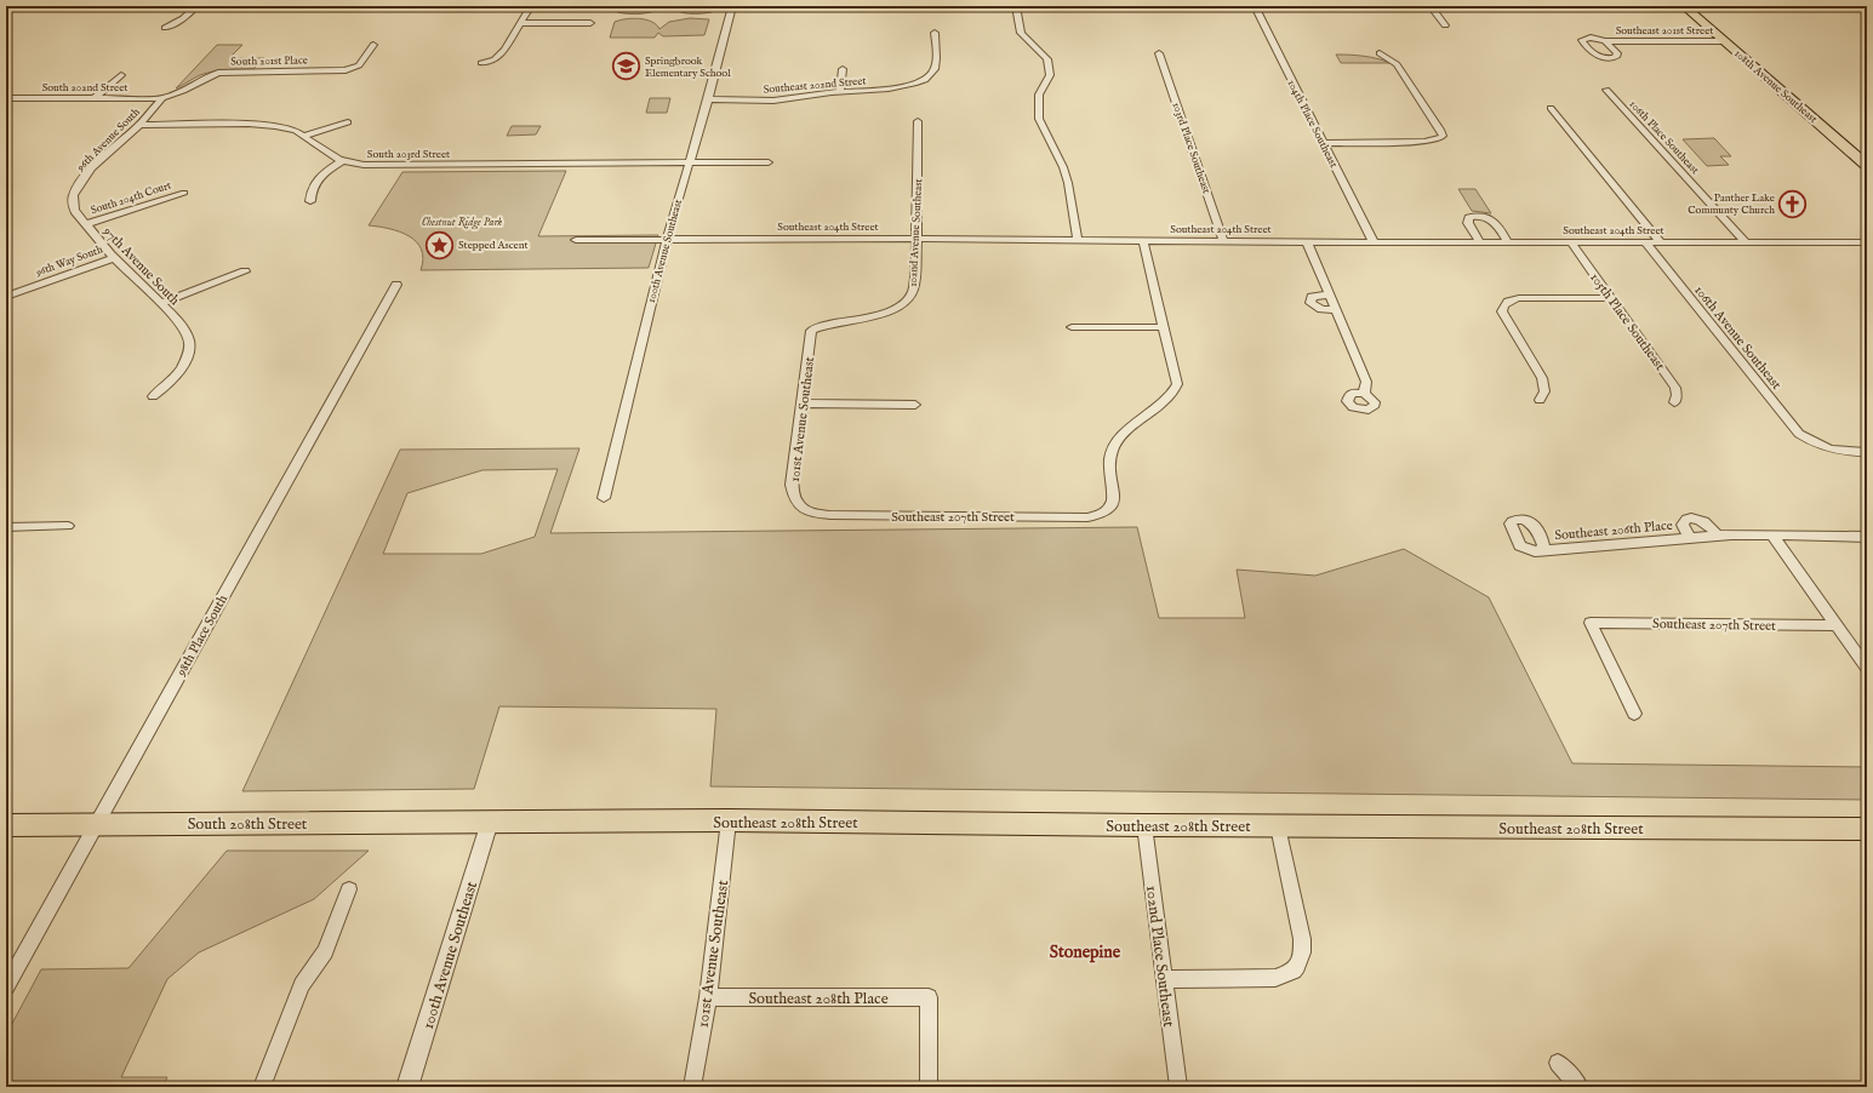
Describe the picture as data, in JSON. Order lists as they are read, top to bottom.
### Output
{
  "streets": {
    "main road": ["108th Avenue Southeast", "Southeast 208th Street", "South 208th Street"],
    "street": [
      "Southeast 201st Street",
      "South 201st Place",
      "Southeast 202nd Street",
      "South 202nd Street",
      "104th Place Southeast",
      "106th Place Southeast",
      "96th Avenue South",
      "103rd Place Southeast",
      "South 203rd Street",
      "South 204th Court",
      "Southeast 204th Street",
      "102nd Avenue Southeast",
      "100th Avenue Southeast",
      "96th Way South",
      "97th Avenue South",
      "105th Place Southeast",
      "106th Avenue Southeast",
      "101st Avenue Southeast",
      "Southeast 207th Street",
      "Southeast 206th Place",
      "98th Place South",
      "102nd Place Southeast",
      "Southeast 208th Place"
    ]
  },
  "crossings": [
    ["Southeast 201st Street", "108th Avenue Southeast"],
    ["South 201st Place", "South 202nd Street"],
    ["South 201st Place", "96th Avenue South"],
    ["Southeast 202nd Street", "100th Avenue Southeast"],
    ["South 202nd Street", "96th Avenue South"],
    ["104th Place Southeast", "Southeast 204th Street"],
    ["106th Place Southeast", "Southeast 204th Street"],
    ["96th Avenue South", "South 203rd Street"],
    ["96th Avenue South", "South 204th Court"],
    ["96th Avenue South", "97th Avenue South"],
    ["103rd Place Southeast", "Southeast 204th Street"],
    ["South 203rd Street", "100th Avenue Southeast"],
    ["South 204th Court", "97th Avenue South"],
    ["Southeast 204th Street", "102nd Avenue Southeast"],
    ["Southeast 204th Street", "100th Avenue Southeast"],
    ["Southeast 204th Street", "105th Place Southeast"],
    ["Southeast 204th Street", "106th Avenue Southeast"],
    ["102nd Avenue Southeast", "101st Avenue Southeast"],
    ["100th Avenue Southeast", "Southeast 208th Street"],
    ["100th Avenue Southeast", "South 208th Street"],
    ["96th Way South", "97th Avenue South"],
    ["101st Avenue Southeast", "Southeast 207th Street"],
    ["101st Avenue Southeast", "Southeast 208th Street"],
    ["101st Avenue Southeast", "Southeast 208th Place"],
    ["98th Place South", "South 208th Street"],
    ["Southeast 208th Street", "South 208th Street"],
    ["Southeast 208th Street", "102nd Place Southeast"]
  ],
  "districts": ["Stonepine"],
  "parks": ["Chestnut Ridge Park"],
  "places": {
    "school or university": ["Springbrook Elementary School"],
    "church": ["Panther Lake Communty Church"],
    "place": ["Stepped Ascent"]
  }
}
